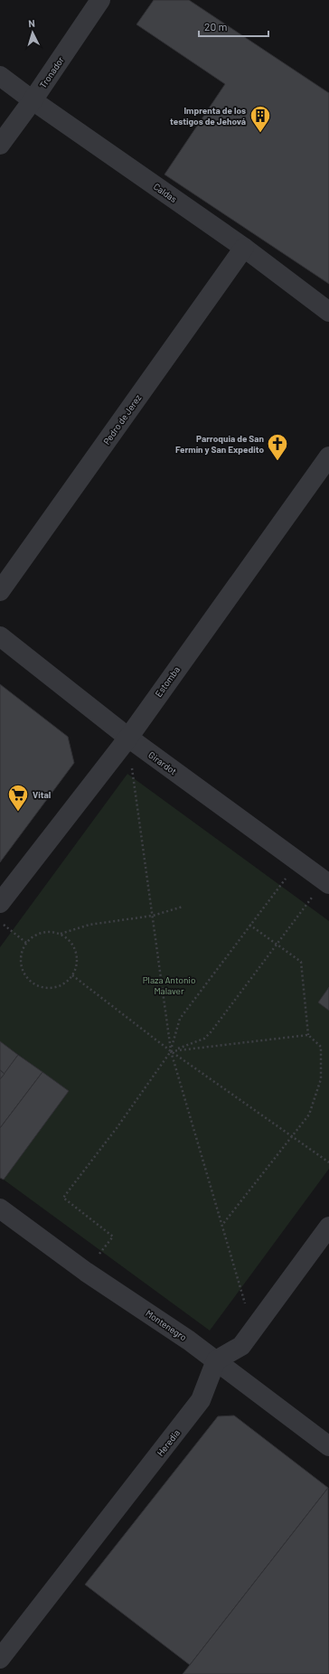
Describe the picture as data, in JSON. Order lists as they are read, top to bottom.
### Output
{
  "streets": {
    "street": [
      "Tronador",
      "Caldas",
      "Pedro de Jerez",
      "Estomba",
      "Girardot",
      "Montenegro",
      "Heredia"
    ]
  },
  "crossings": [
    ["Tronador", "Caldas"],
    ["Caldas", "Pedro de Jerez"],
    ["Estomba", "Girardot"],
    ["Montenegro", "Heredia"]
  ],
  "parks": ["Plaza Antonio Malaver"],
  "places": {
    "building": ["Imprenta de los testigos de Jehová"],
    "church": ["Parroquia de San Fermín y San Expedito"],
    "supermarket": ["Vital"]
  },
  "scale_bar": "20 m",
  "north": "top"
}
